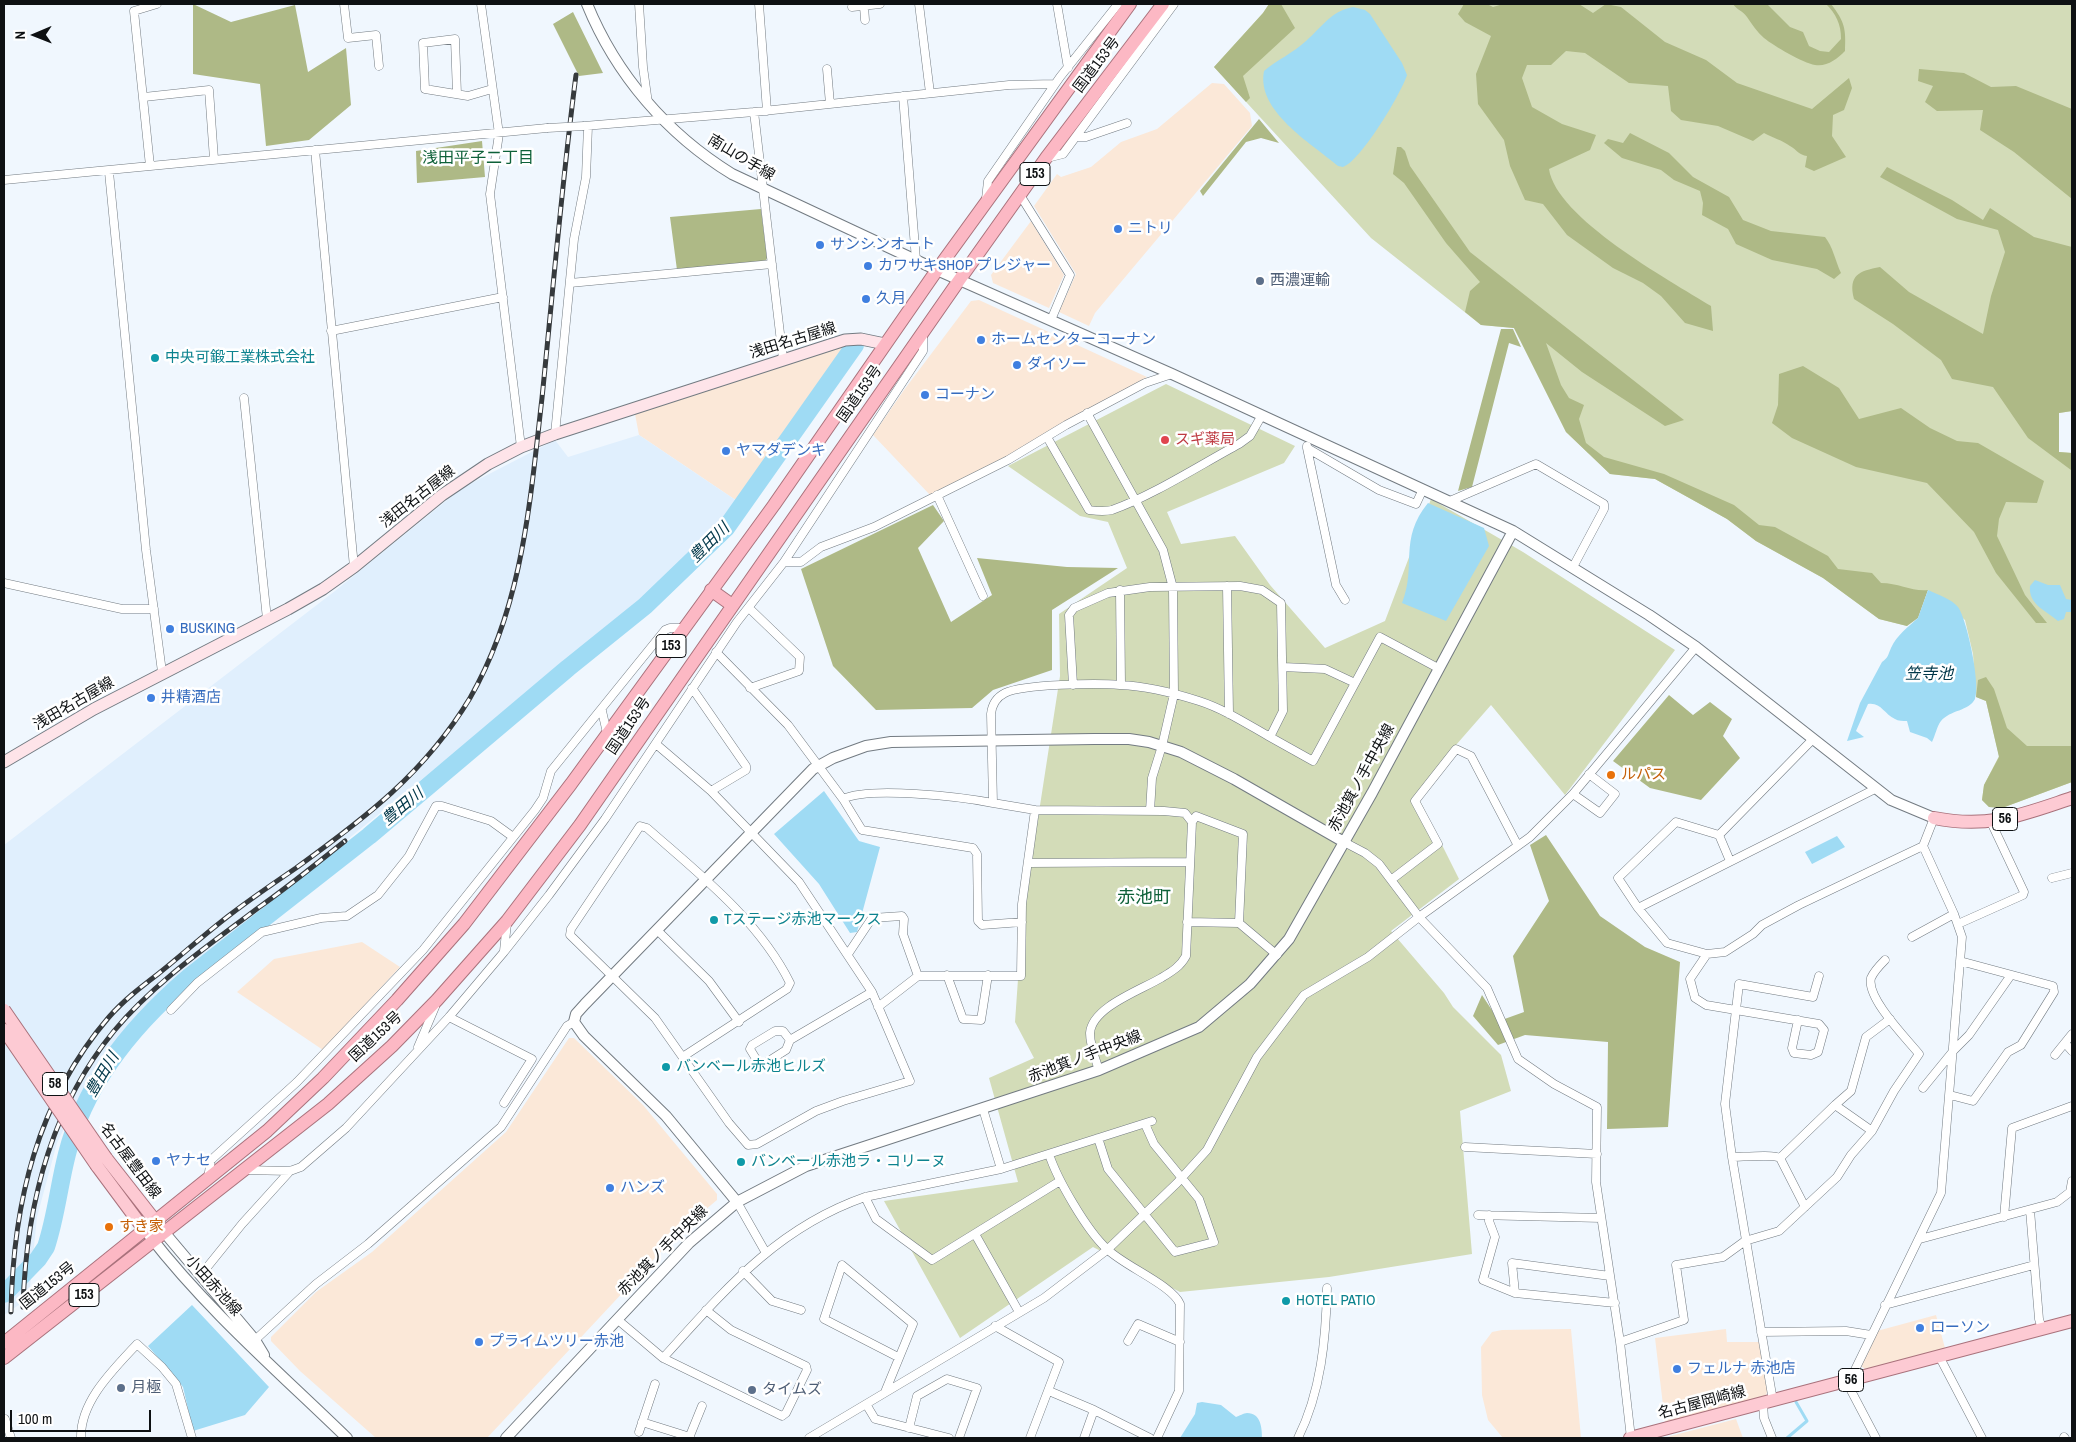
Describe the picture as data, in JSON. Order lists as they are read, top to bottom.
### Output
{
  "streets": {
    "highway": ["国道153号", "153"],
    "main road": [
      "浅田名古屋線",
      "56",
      "58",
      "名古屋豊田線",
      "名古屋岡崎線"
    ],
    "street": ["南山の手線", "赤池箕ノ手中央線", "小田赤池線"]
  },
  "crossings": [
    ["国道153号", "南山の手線"],
    ["国道153号", "153"],
    ["国道153号", "浅田名古屋線"],
    ["国道153号", "名古屋豊田線"],
    ["国道153号", "小田赤池線"],
    ["南山の手線", "赤池箕ノ手中央線"],
    ["南山の手線", "56"],
    ["名古屋豊田線", "小田赤池線"]
  ],
  "districts": ["浅田平子二丁目", "赤池町"],
  "water": ["豊田川", "笠寺池"],
  "places": [
    "ニトリ",
    "サンシンオート",
    "カワサキSHOP プレジャー",
    "西濃運輸",
    "久月",
    "ホームセンターコーナン",
    "中央可鍛工業株式会社",
    "ダイソー",
    "コーナン",
    "スギ薬局",
    "ヤマダデンキ",
    "BUSKING",
    "井精酒店",
    "ルパス",
    "Tステージ赤池マークス",
    "バンベール赤池ヒルズ",
    "ヤナセ",
    "バンベール赤池ラ・コリーヌ",
    "ハンズ",
    "すき家",
    "HOTEL PATIO",
    "ローソン",
    "プライムツリー赤池",
    "フェルナ 赤池店",
    "月極",
    "タイムズ"
  ],
  "scale_bar": "100 m",
  "north": "left"
}
